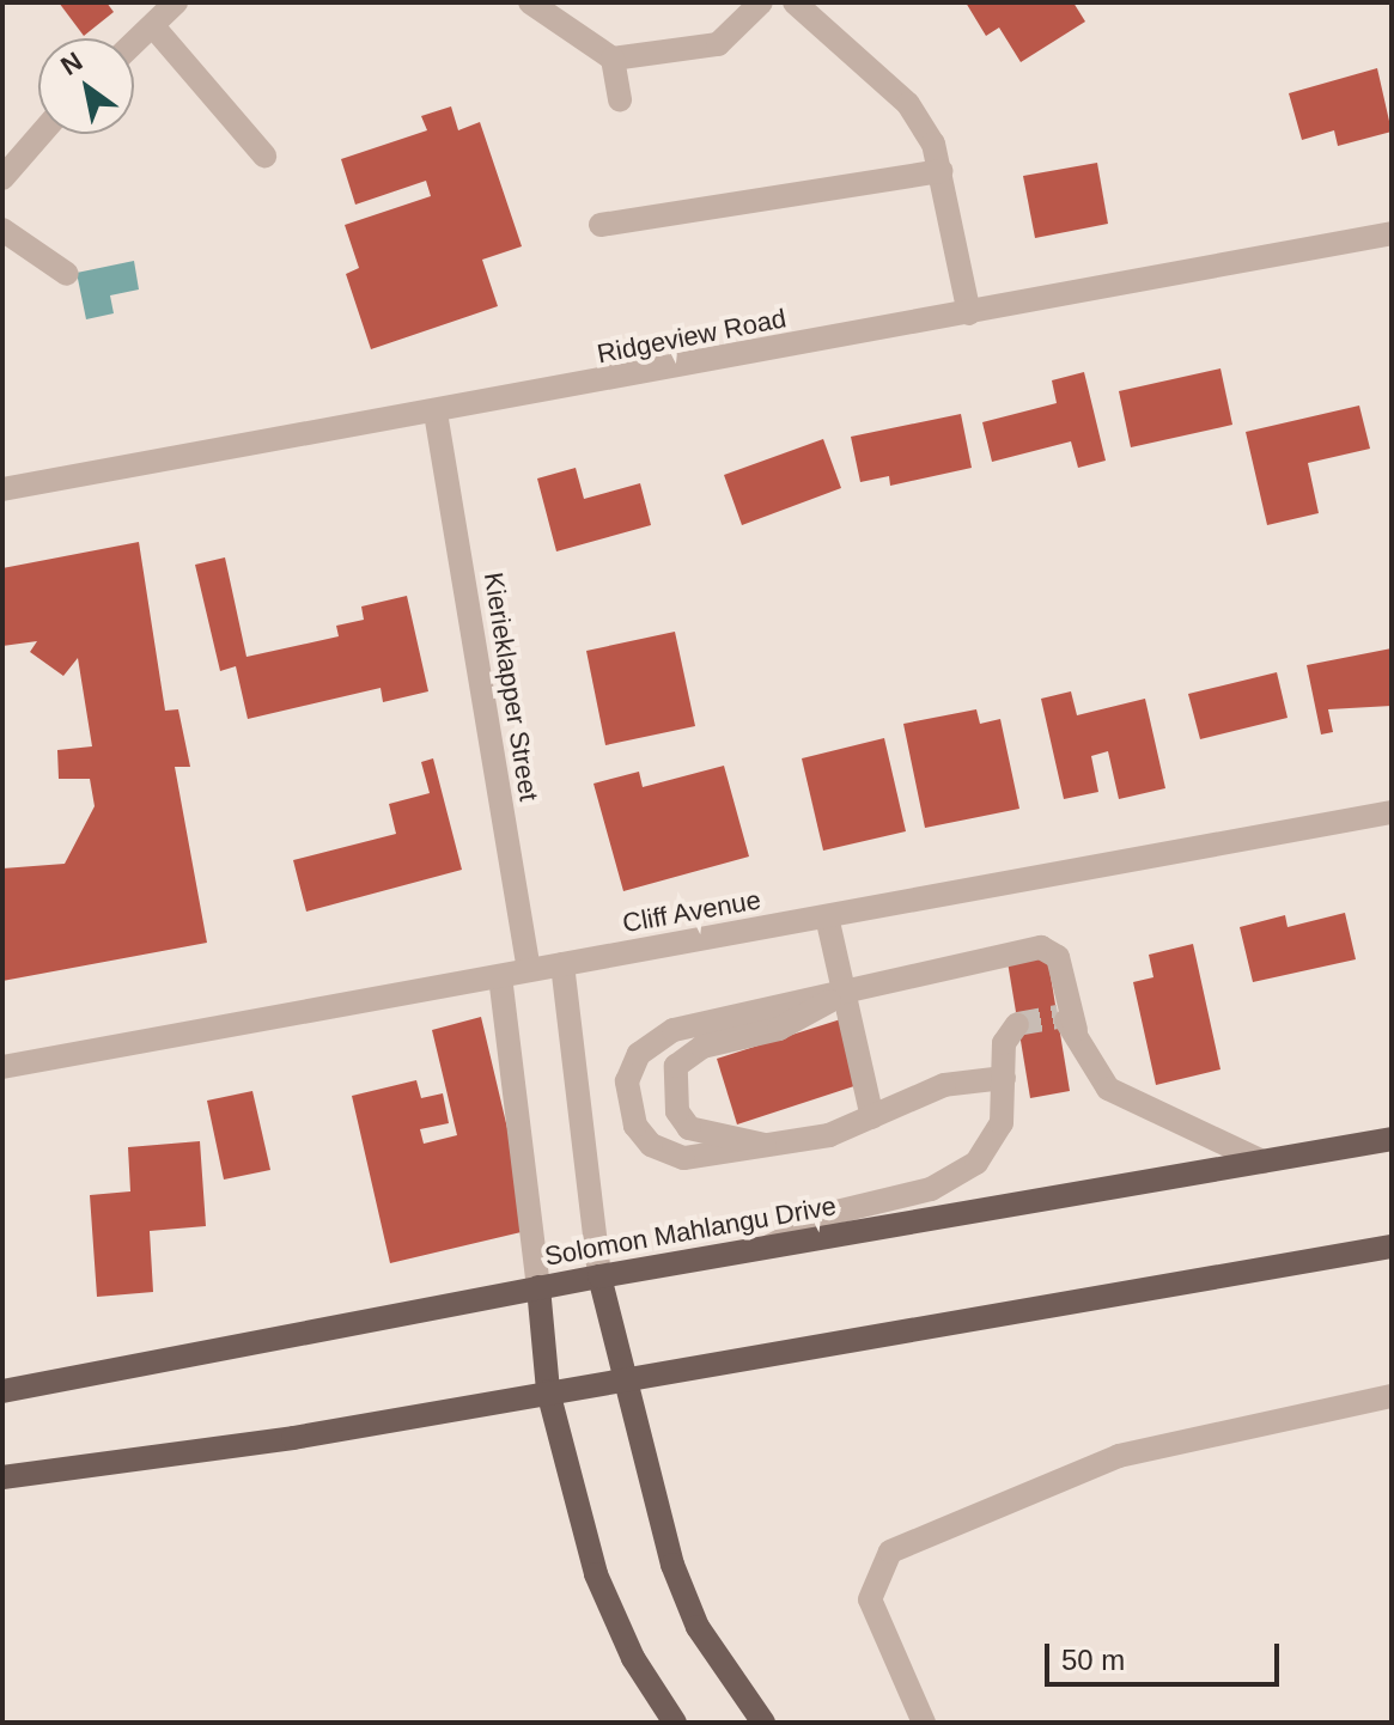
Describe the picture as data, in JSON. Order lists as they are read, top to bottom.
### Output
{
  "streets": {
    "main road": ["Solomon Mahlangu Drive"],
    "street": ["Ridgeview Road", "Kierieklapper Street", "Cliff Avenue"]
  },
  "crossings": [
    ["Ridgeview Road", "Kierieklapper Street"],
    ["Kierieklapper Street", "Cliff Avenue"]
  ],
  "scale_bar": "50 m",
  "north": "top left"
}
